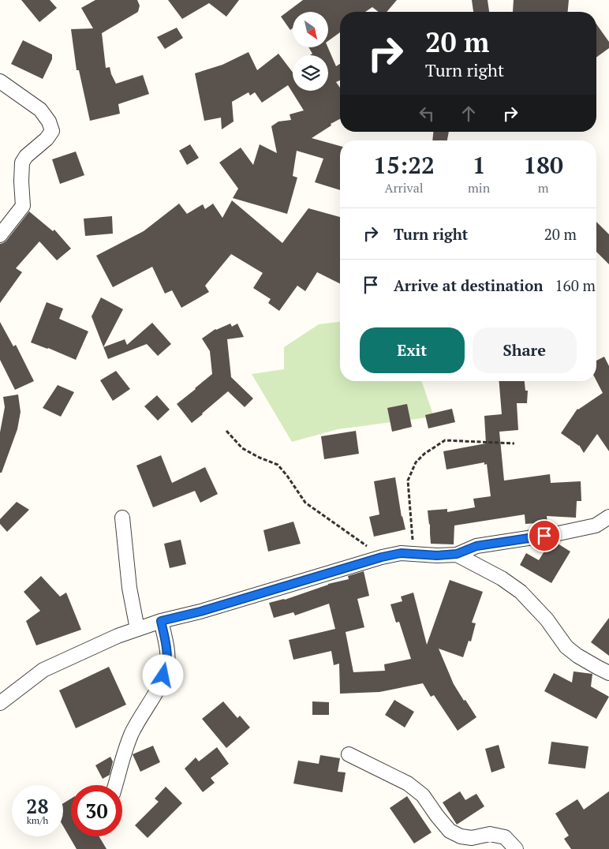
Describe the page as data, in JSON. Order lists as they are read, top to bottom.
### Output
{
  "north": "bottom right",
  "page": {
    "turn": ["20 m", "Turn right"],
    "eta": [
      "15:22",
      "Arrival",
      "1",
      "min",
      "180",
      "m"
    ],
    "list": [
      {
        "name": "Turn right",
        "value": "20 m"
      },
      {
        "name": "Arrive at destination",
        "value": "160 m"
      }
    ],
    "buttons": ["Exit", "Share"],
    "speed": "28 km/h",
    "limit": "30"
  }
}
